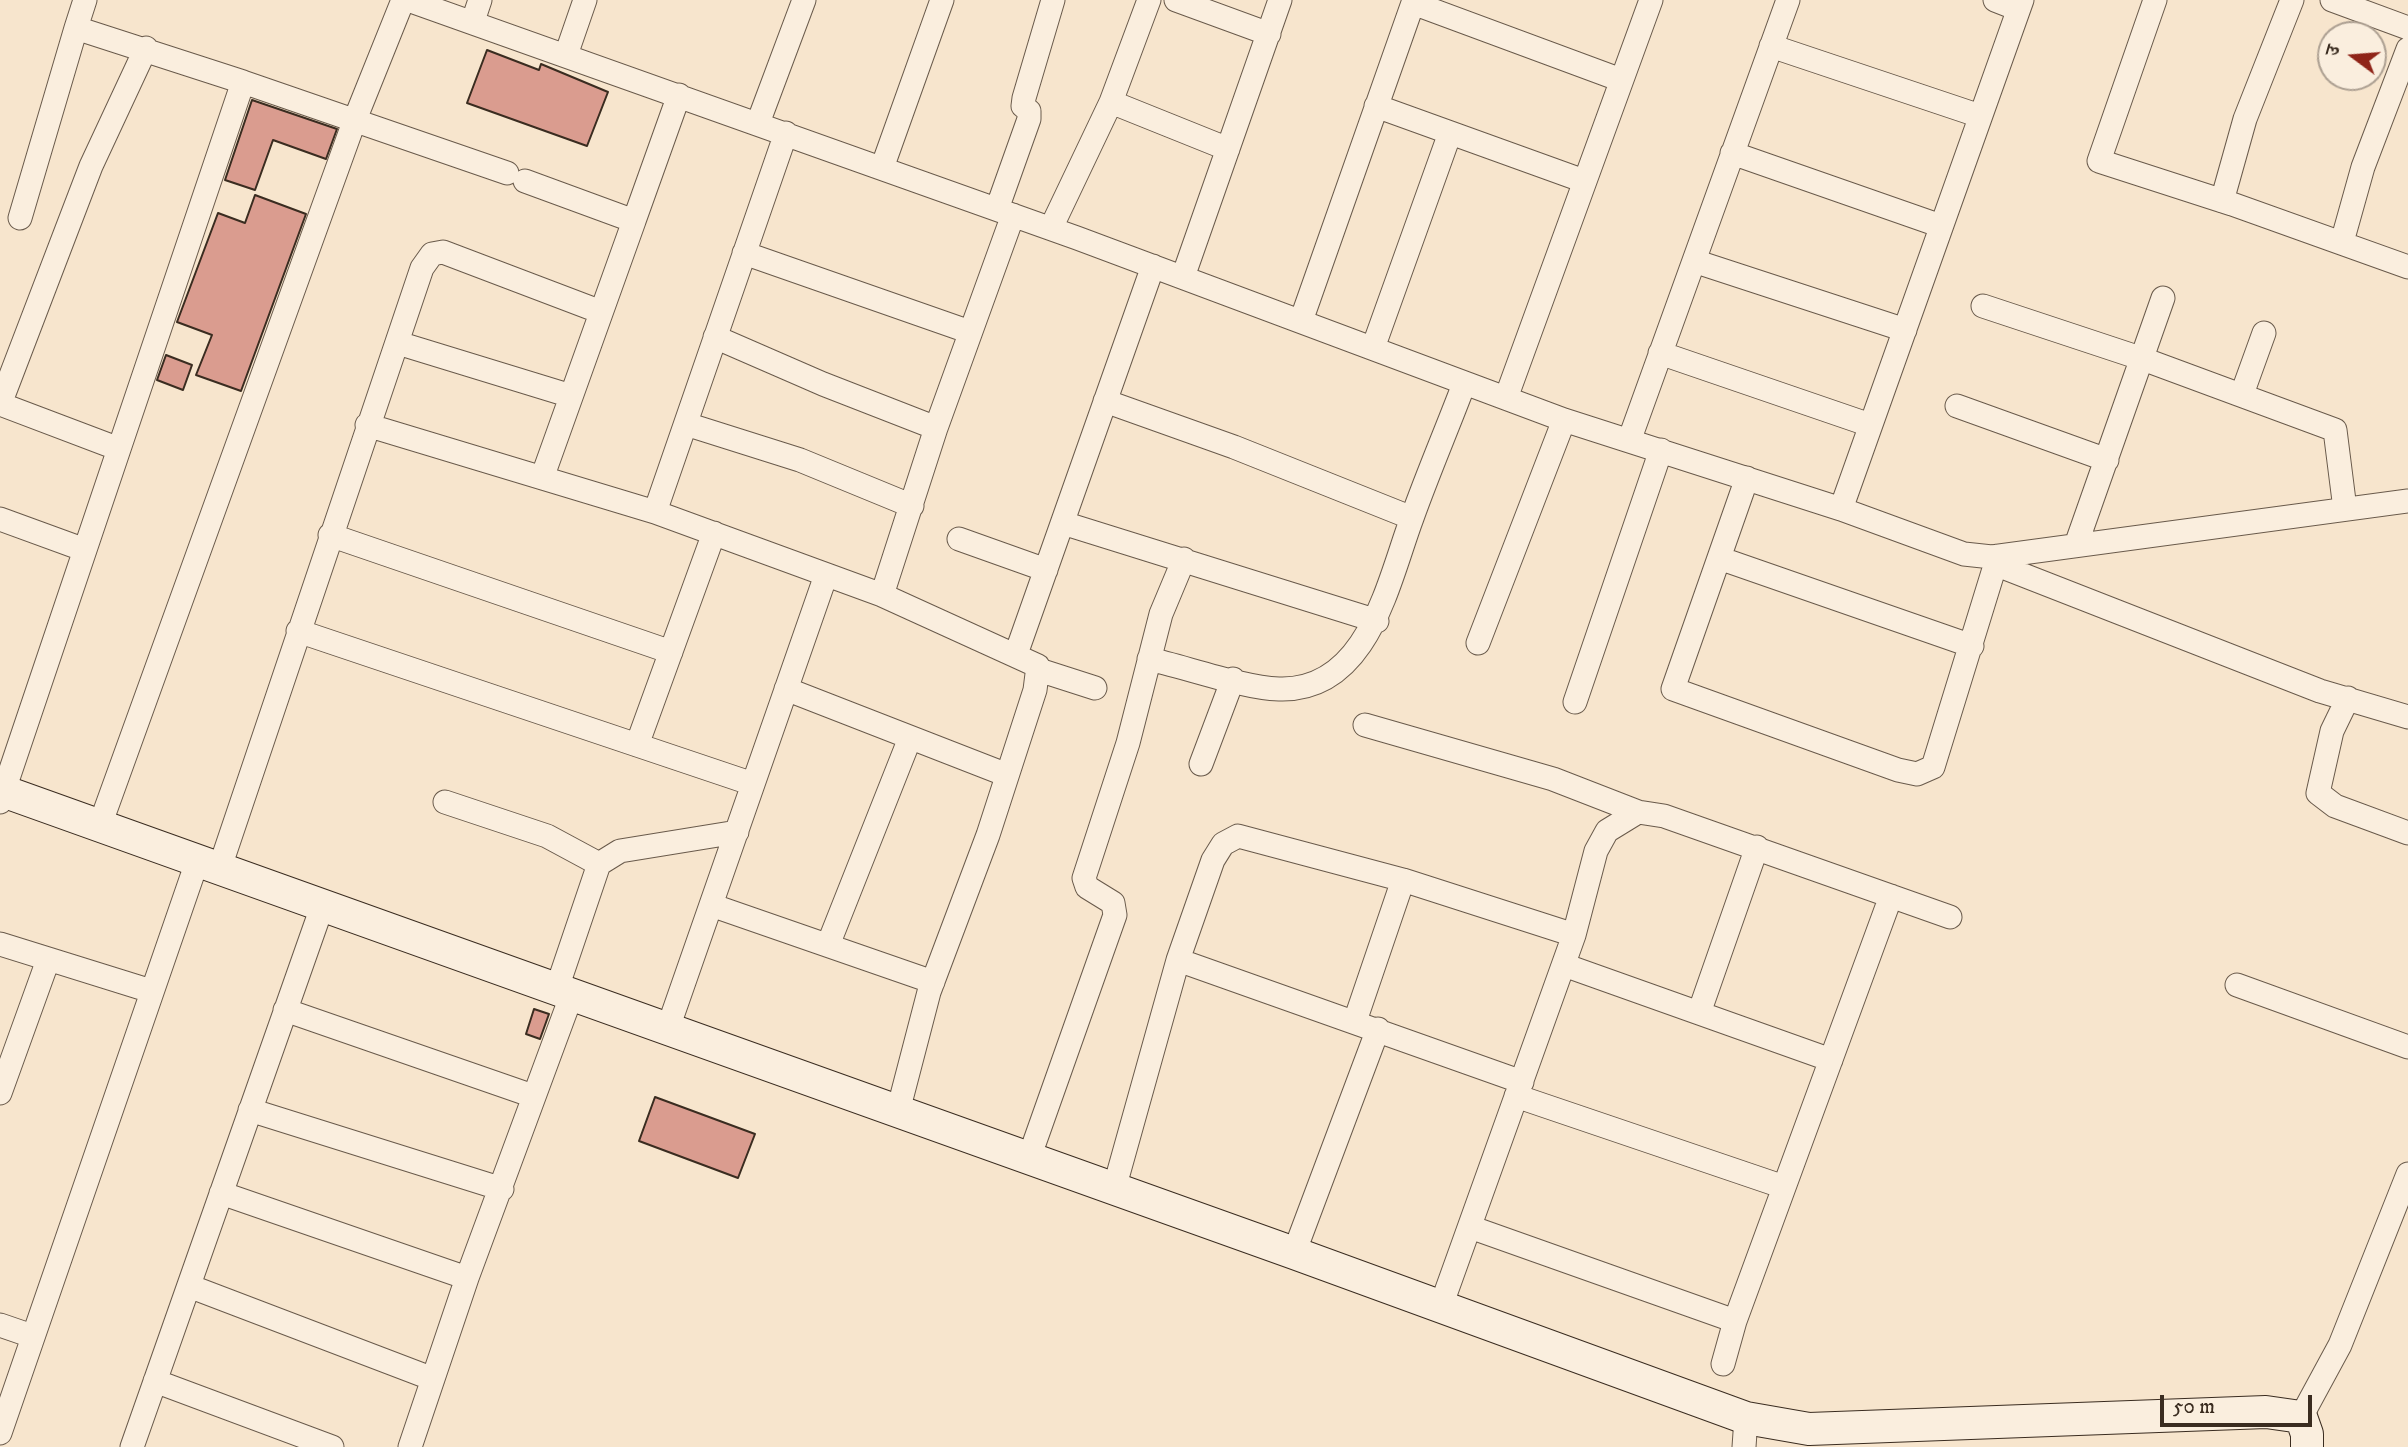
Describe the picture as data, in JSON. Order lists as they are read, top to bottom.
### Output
{
  "scale_bar": "50 m",
  "north": "left"
}
